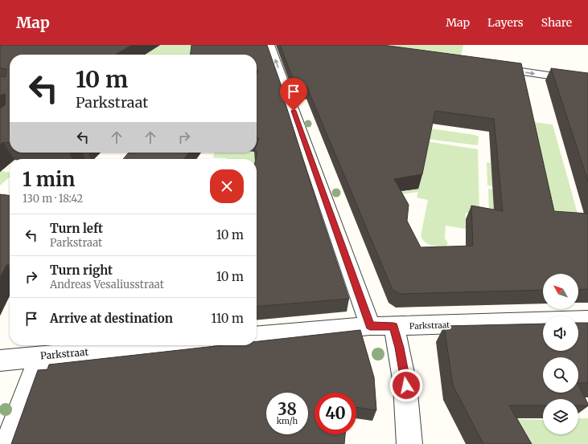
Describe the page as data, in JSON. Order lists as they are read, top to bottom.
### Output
{
  "streets": {
    "street": ["Parkstraat"]
  },
  "north": "top left",
  "page": {
    "header": "Map",
    "nav": ["Map", "Layers", "Share"],
    "turn": ["10 m", "Parkstraat"],
    "heading": ["1 min", "130 m · 18:42"],
    "list": [
      {
        "name": "Turn left",
        "note": "Parkstraat",
        "value": "10 m"
      },
      {
        "name": "Turn right",
        "note": "Andreas Vesaliusstraat",
        "value": "10 m"
      },
      {
        "name": "Arrive at destination",
        "value": "110 m"
      }
    ],
    "speed": "38 km/h",
    "limit": "40"
  }
}
